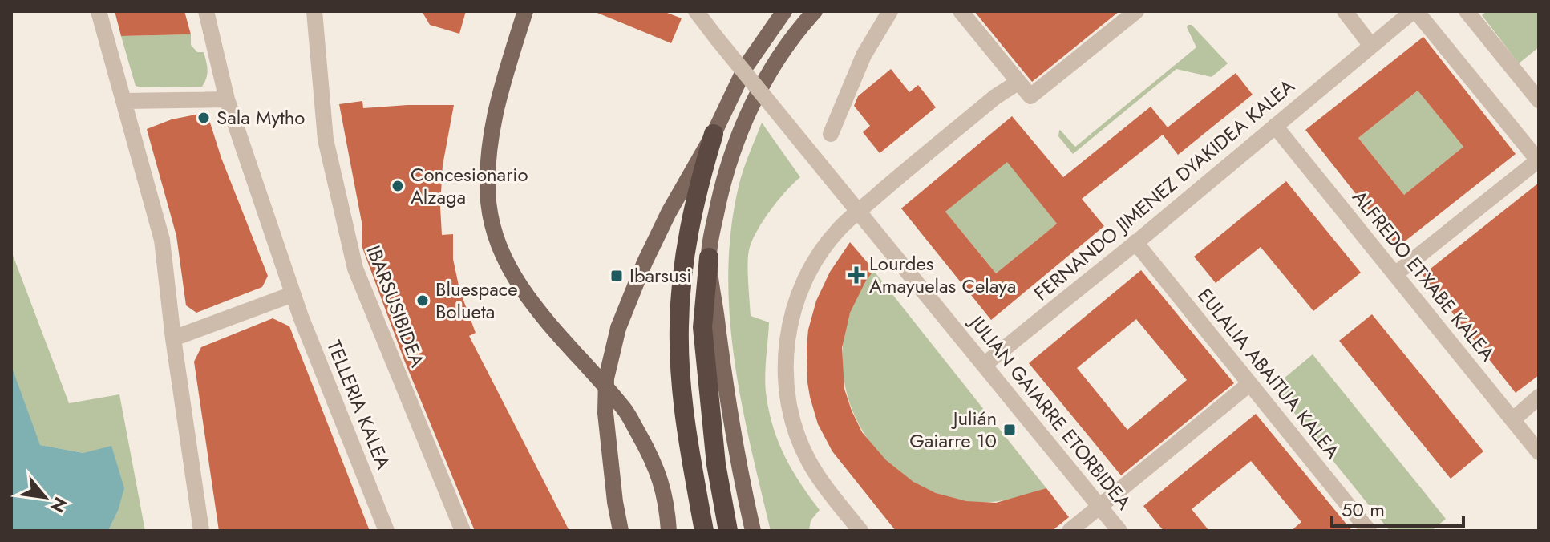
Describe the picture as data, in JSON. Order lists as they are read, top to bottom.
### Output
{
  "streets": {
    "street": [
      "FERNANDO JIMENEZ DYAKIDEA KALEA",
      "ALFREDO ETXABE KALEA",
      "IBARSUSIBIDEA",
      "EULALIA ABAITUA KALEA",
      "TELLERIA KALEA",
      "JULIAN GAIARRE ETORBIDEA"
    ]
  },
  "crossings": [
    ["FERNANDO JIMENEZ DYAKIDEA KALEA", "ALFREDO ETXABE KALEA"],
    ["FERNANDO JIMENEZ DYAKIDEA KALEA", "EULALIA ABAITUA KALEA"],
    ["FERNANDO JIMENEZ DYAKIDEA KALEA", "JULIAN GAIARRE ETORBIDEA"]
  ],
  "places": {
    "other": ["Sala Mytho", "Concesionario Alzaga", "Bluespace Bolueta"],
    "health": ["Lourdes Amayuelas Celaya"],
    "transit": ["Ibarsusi", "Julián Gaiarre 10"]
  },
  "scale_bar": "50 m",
  "north": "bottom right"
}
